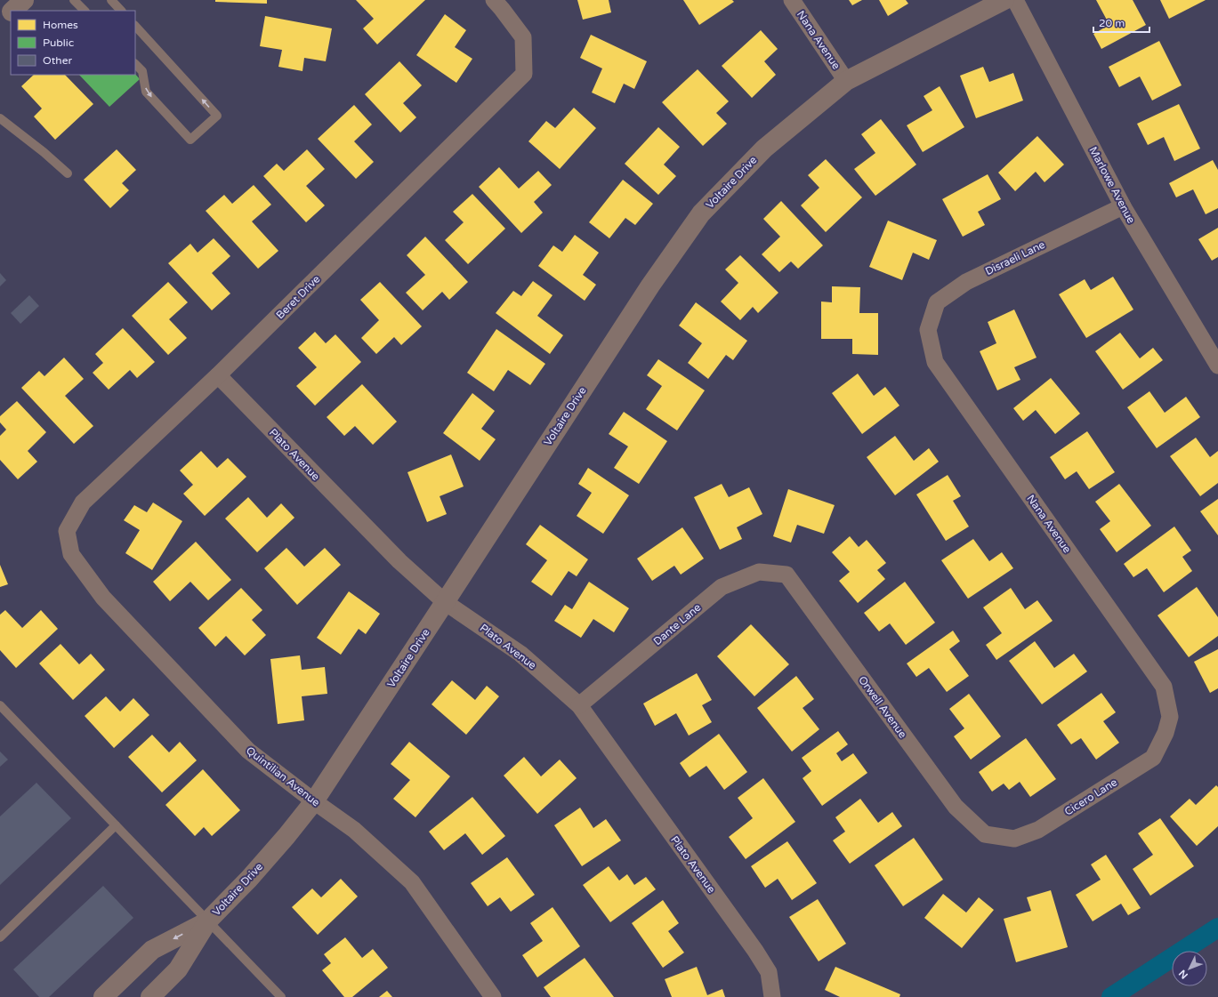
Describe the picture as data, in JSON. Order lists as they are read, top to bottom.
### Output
{
  "streets": {
    "street": [
      "Nana Avenue",
      "Voltaire Drive",
      "Marlowe Avenue",
      "Disraeli Lane",
      "Beret Drive",
      "Plato Avenue",
      "Dante Lane",
      "Orwell Avenue",
      "Quintilian Avenue",
      "Cicero Lane"
    ]
  },
  "crossings": [
    ["Nana Avenue", "Voltaire Drive"],
    ["Nana Avenue", "Disraeli Lane"],
    ["Nana Avenue", "Cicero Lane"],
    ["Voltaire Drive", "Plato Avenue"],
    ["Voltaire Drive", "Quintilian Avenue"],
    ["Marlowe Avenue", "Disraeli Lane"],
    ["Beret Drive", "Plato Avenue"],
    ["Beret Drive", "Quintilian Avenue"],
    ["Plato Avenue", "Dante Lane"],
    ["Dante Lane", "Orwell Avenue"],
    ["Orwell Avenue", "Cicero Lane"]
  ],
  "legend": ["Homes", "Public", "Other"],
  "scale_bar": "20 m",
  "north": "bottom left"
}
